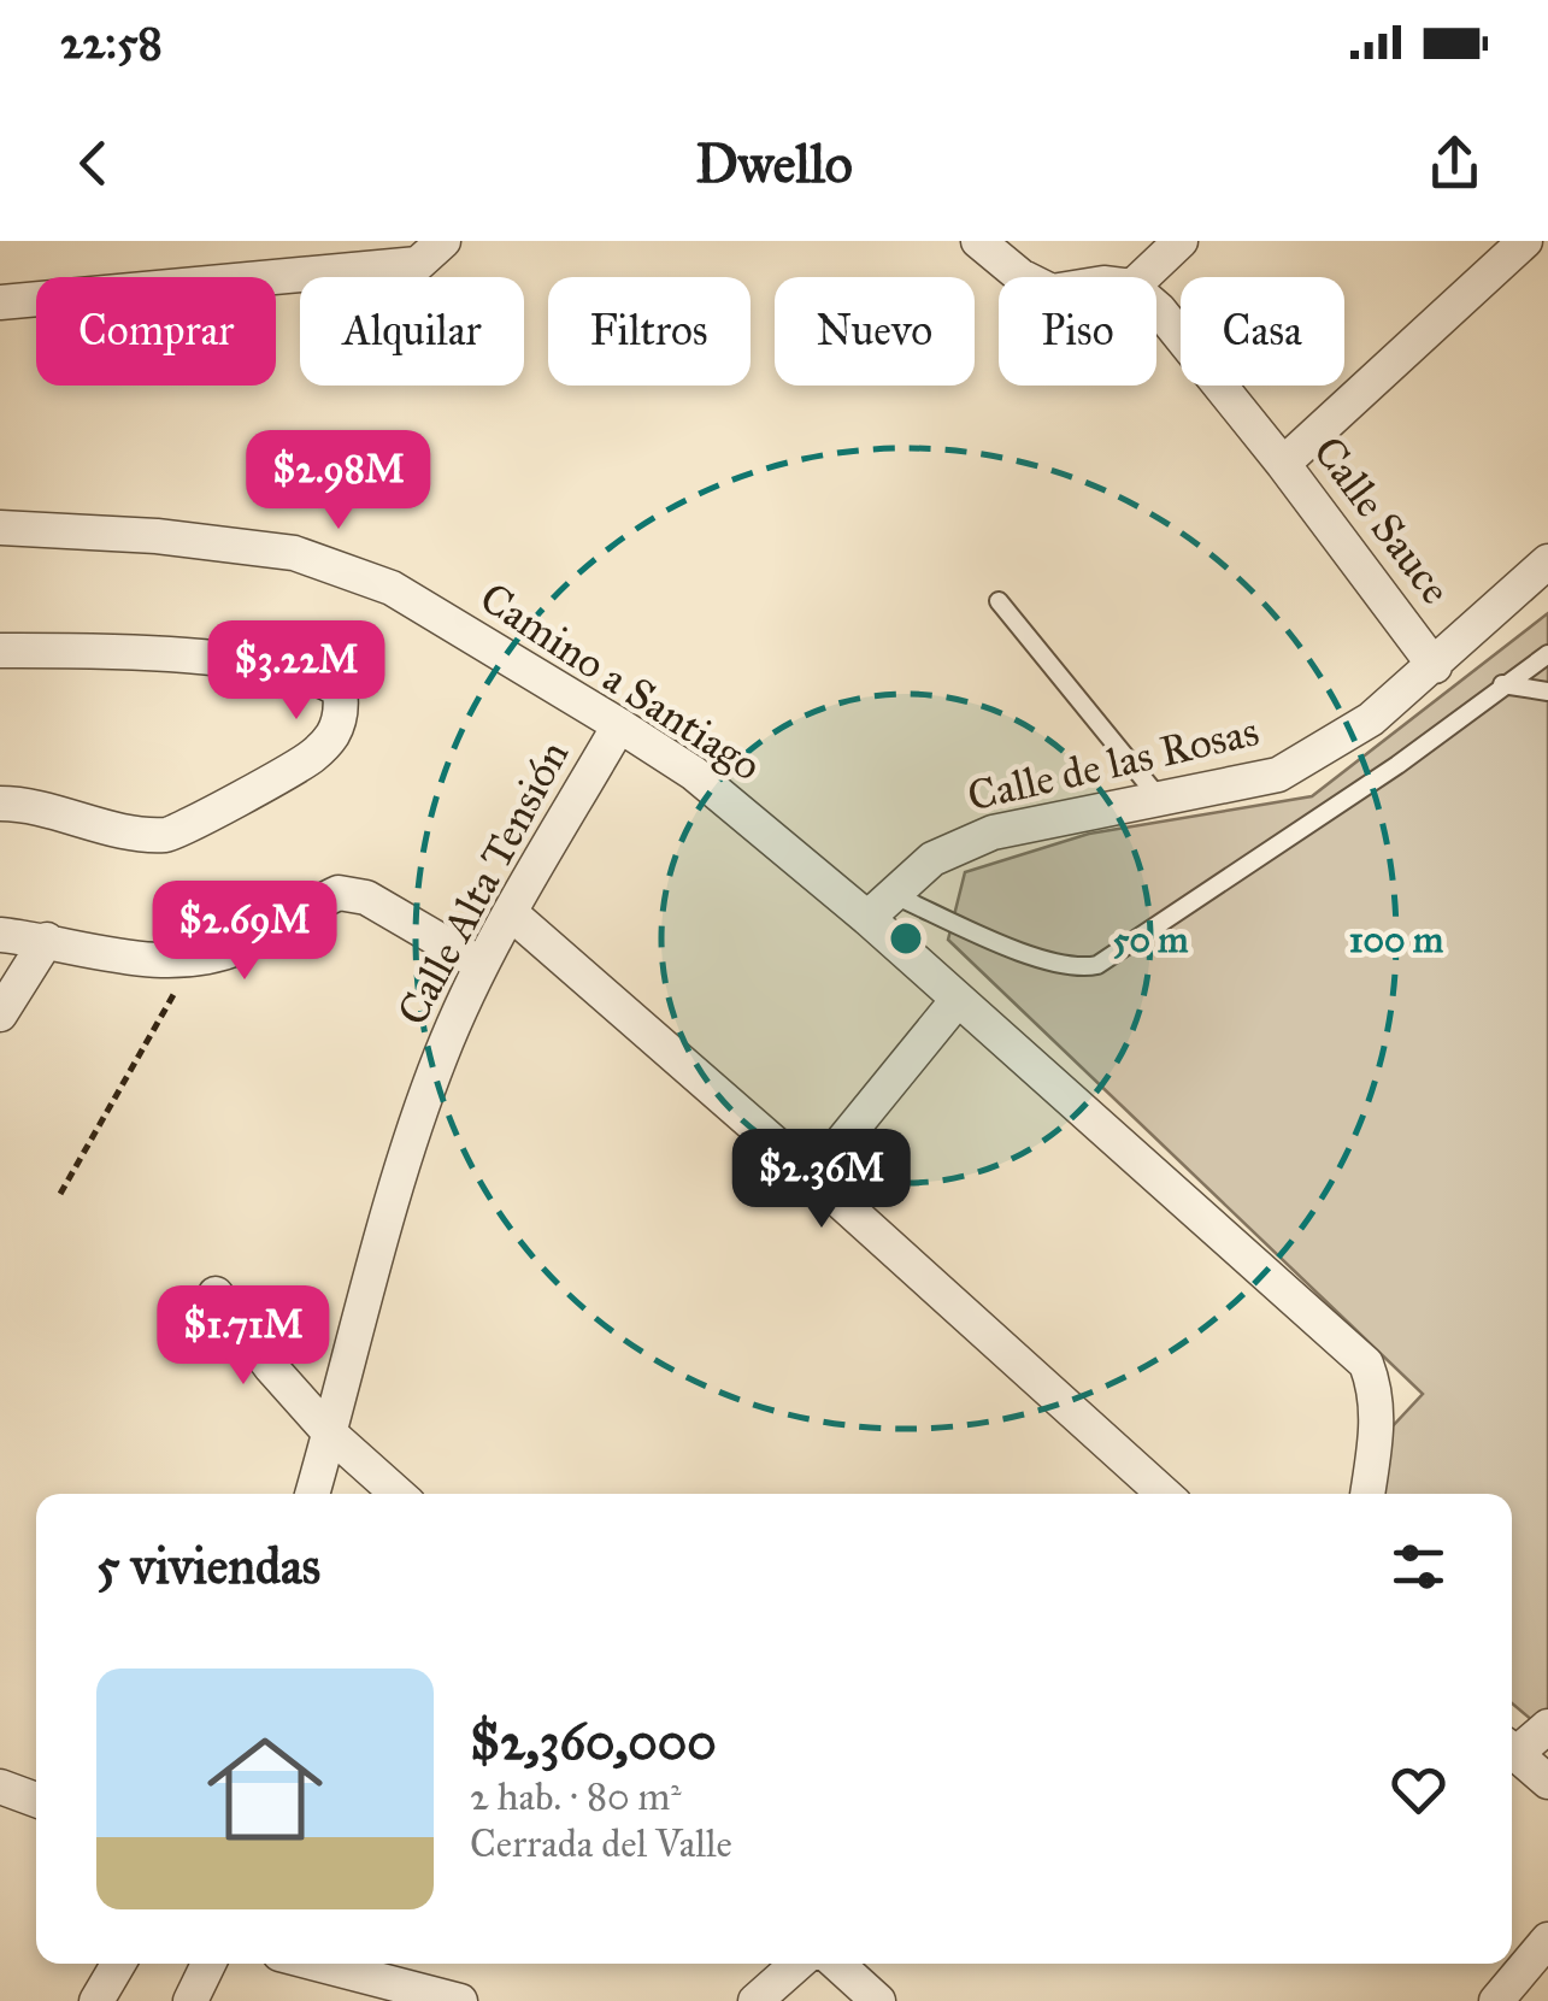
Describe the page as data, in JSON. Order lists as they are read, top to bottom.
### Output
{
  "streets": {
    "street": [
      "Calle Sauce",
      "Camino a Santiago",
      "Calle de las Rosas",
      "Calle Alta Tensión"
    ]
  },
  "crossings": [
    ["Calle Sauce", "Calle de las Rosas"],
    ["Camino a Santiago", "Calle de las Rosas"],
    ["Camino a Santiago", "Calle Alta Tensión"]
  ],
  "page": {
    "status": "22:58",
    "header": "Dwello",
    "chip": [
      "Comprar",
      "Alquilar",
      "Filtros",
      "Nuevo",
      "Piso",
      "Casa"
    ],
    "price": [
      "$2.98M",
      "$3.22M",
      "$2.69M",
      "$2.36M",
      "$1.71M"
    ],
    "heading": "5 viviendas",
    "list": [
      {
        "name": "$2,360,000",
        "note": "2 hab. · 80 m² · Cerrada del Valle"
      }
    ]
  },
  "rings": ["50 m", "100 m"]
}
